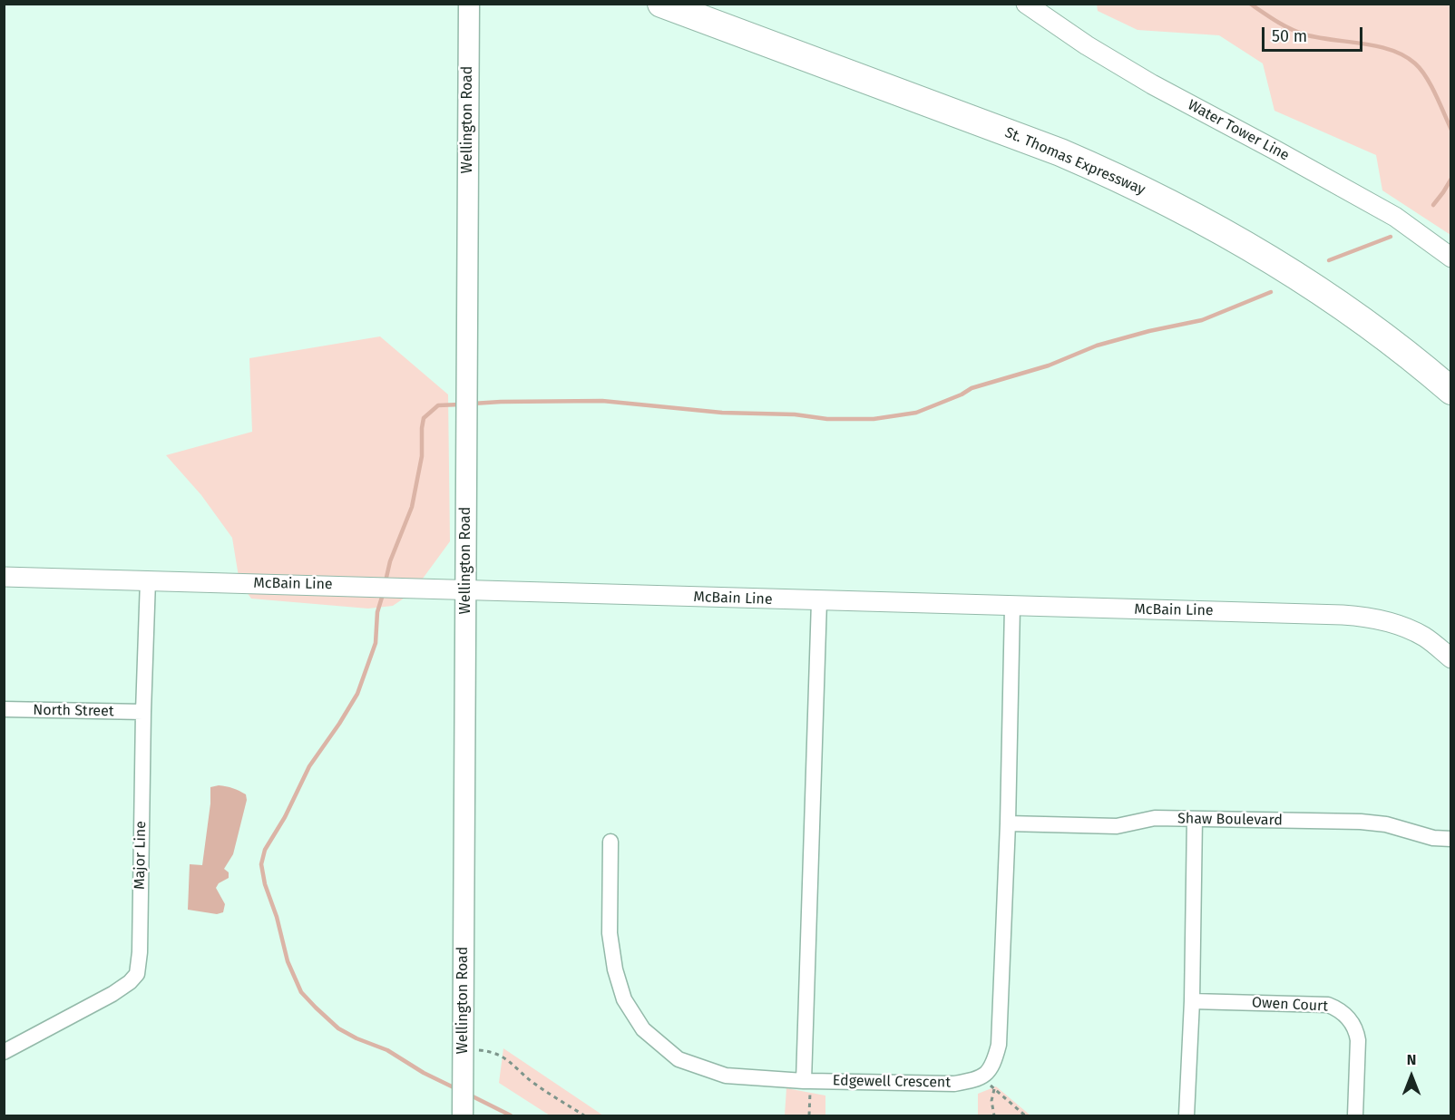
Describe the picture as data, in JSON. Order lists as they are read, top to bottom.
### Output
{
  "streets": {
    "highway": ["St. Thomas Expressway"],
    "main road": ["Wellington Road"],
    "street": [
      "Water Tower Line",
      "McBain Line",
      "North Street",
      "Shaw Boulevard",
      "Major Line",
      "Owen Court",
      "Edgewell Crescent"
    ]
  },
  "crossings": [
    ["Wellington Road", "McBain Line"],
    ["McBain Line", "Major Line"],
    ["North Street", "Major Line"]
  ],
  "scale_bar": "50 m",
  "north": "top"
}
